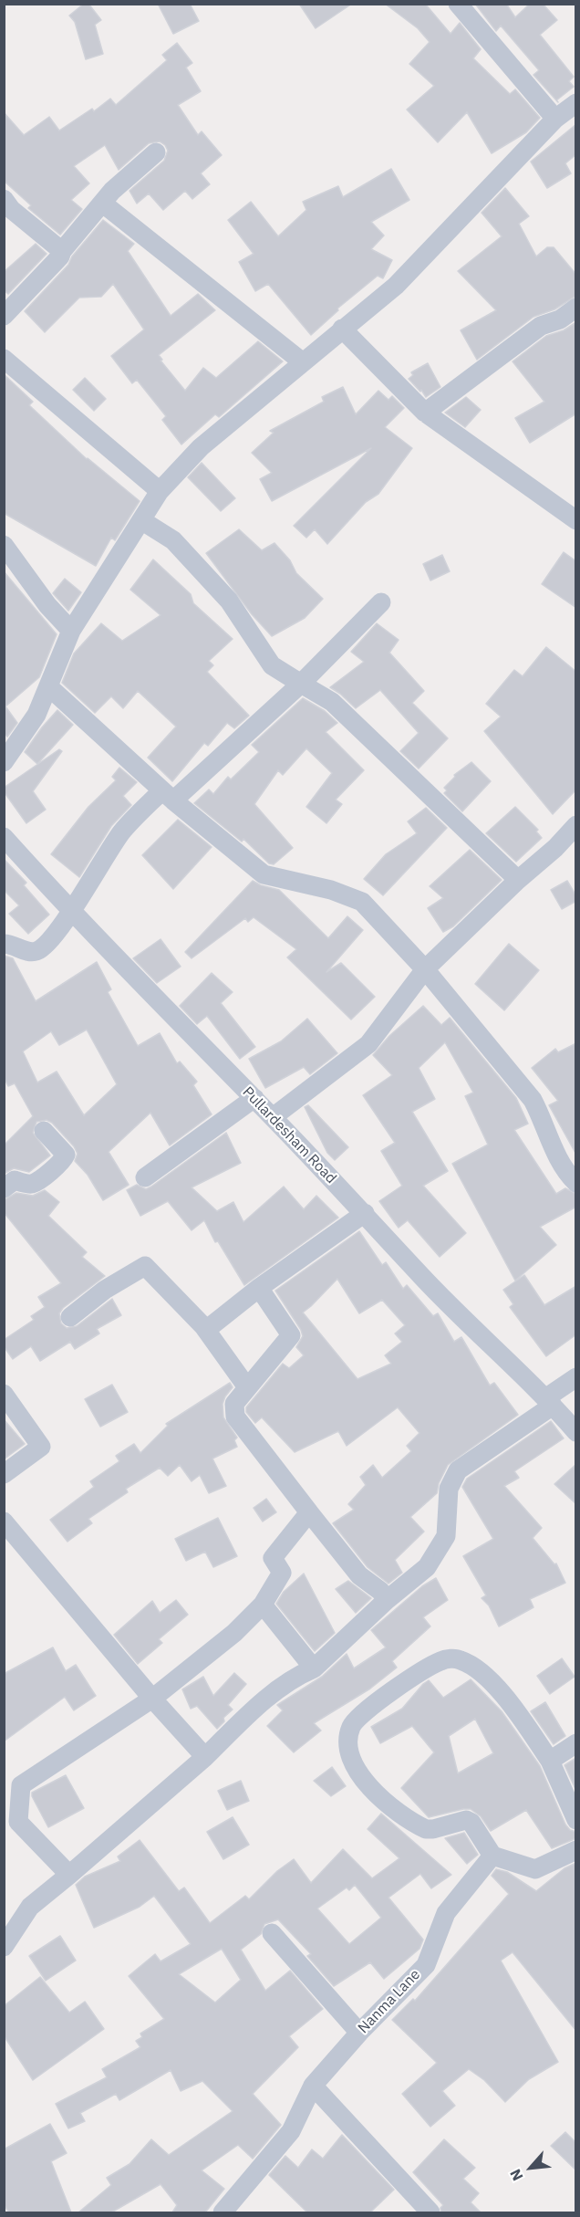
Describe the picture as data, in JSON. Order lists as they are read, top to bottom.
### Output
{
  "streets": {
    "street": ["Pullardesham Road", "Nanma Lane"]
  },
  "north": "bottom left"
}
